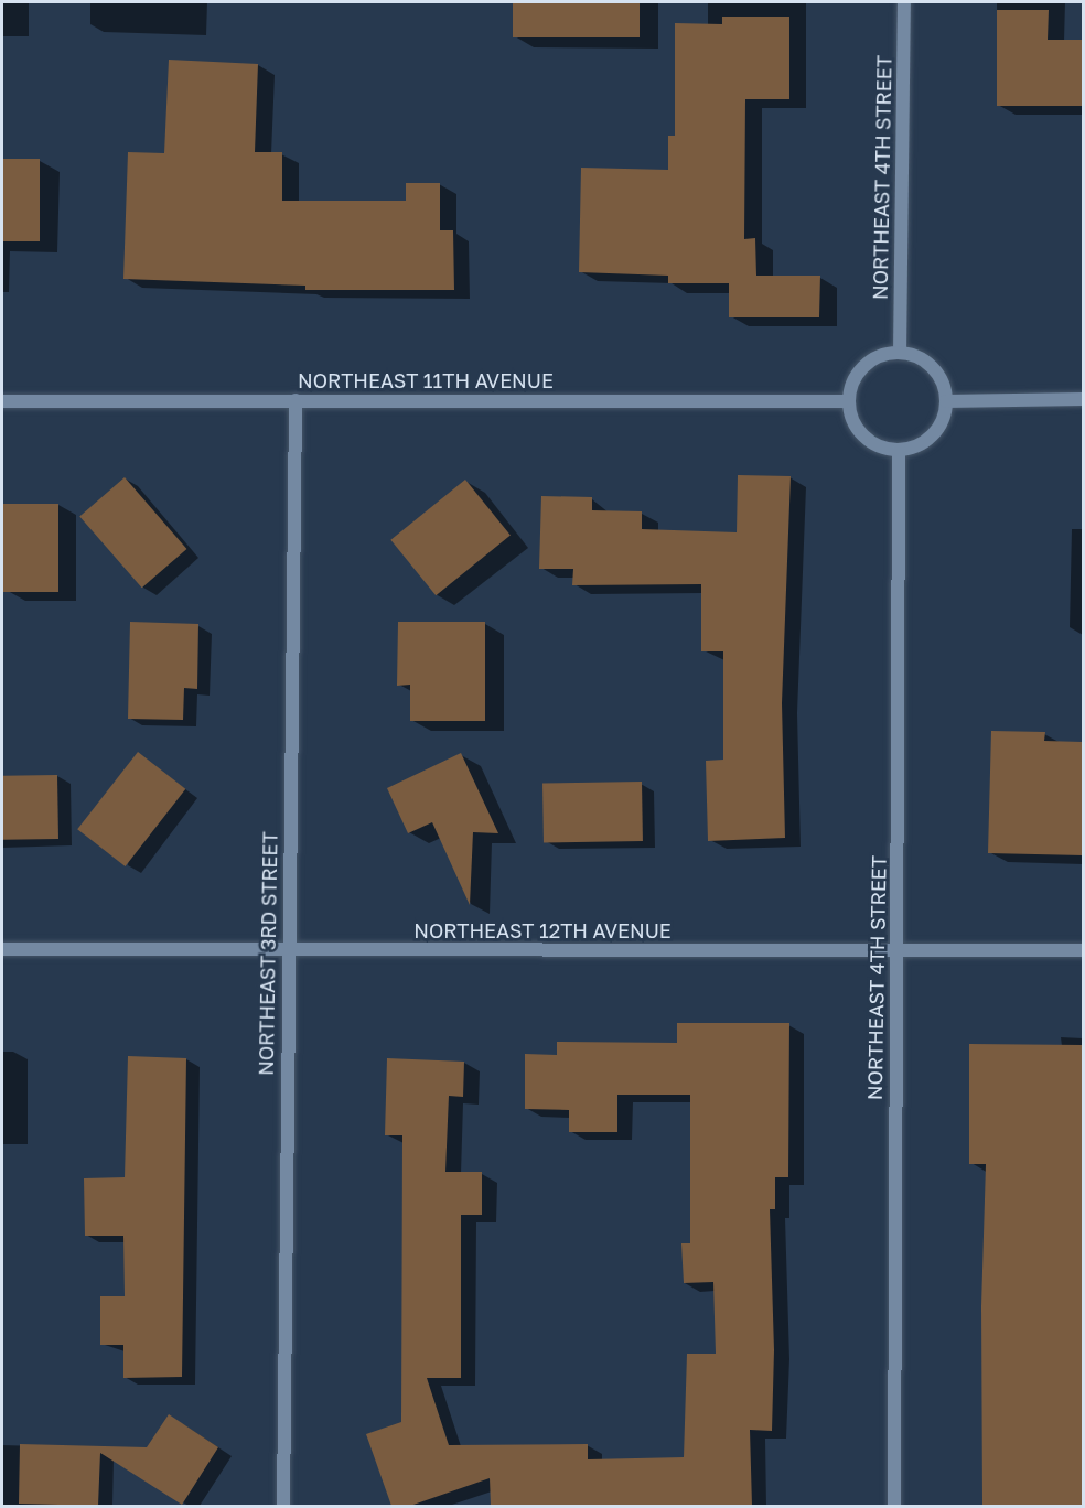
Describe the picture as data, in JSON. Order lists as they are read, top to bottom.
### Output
{
  "streets": {
    "street": [
      "NORTHEAST 4TH STREET",
      "NORTHEAST 11TH AVENUE",
      "NORTHEAST 12TH AVENUE",
      "NORTHEAST 3RD STREET"
    ]
  },
  "crossings": [
    ["NORTHEAST 4TH STREET", "NORTHEAST 11TH AVENUE"],
    ["NORTHEAST 4TH STREET", "NORTHEAST 12TH AVENUE"],
    ["NORTHEAST 11TH AVENUE", "NORTHEAST 3RD STREET"],
    ["NORTHEAST 12TH AVENUE", "NORTHEAST 3RD STREET"]
  ]
}
